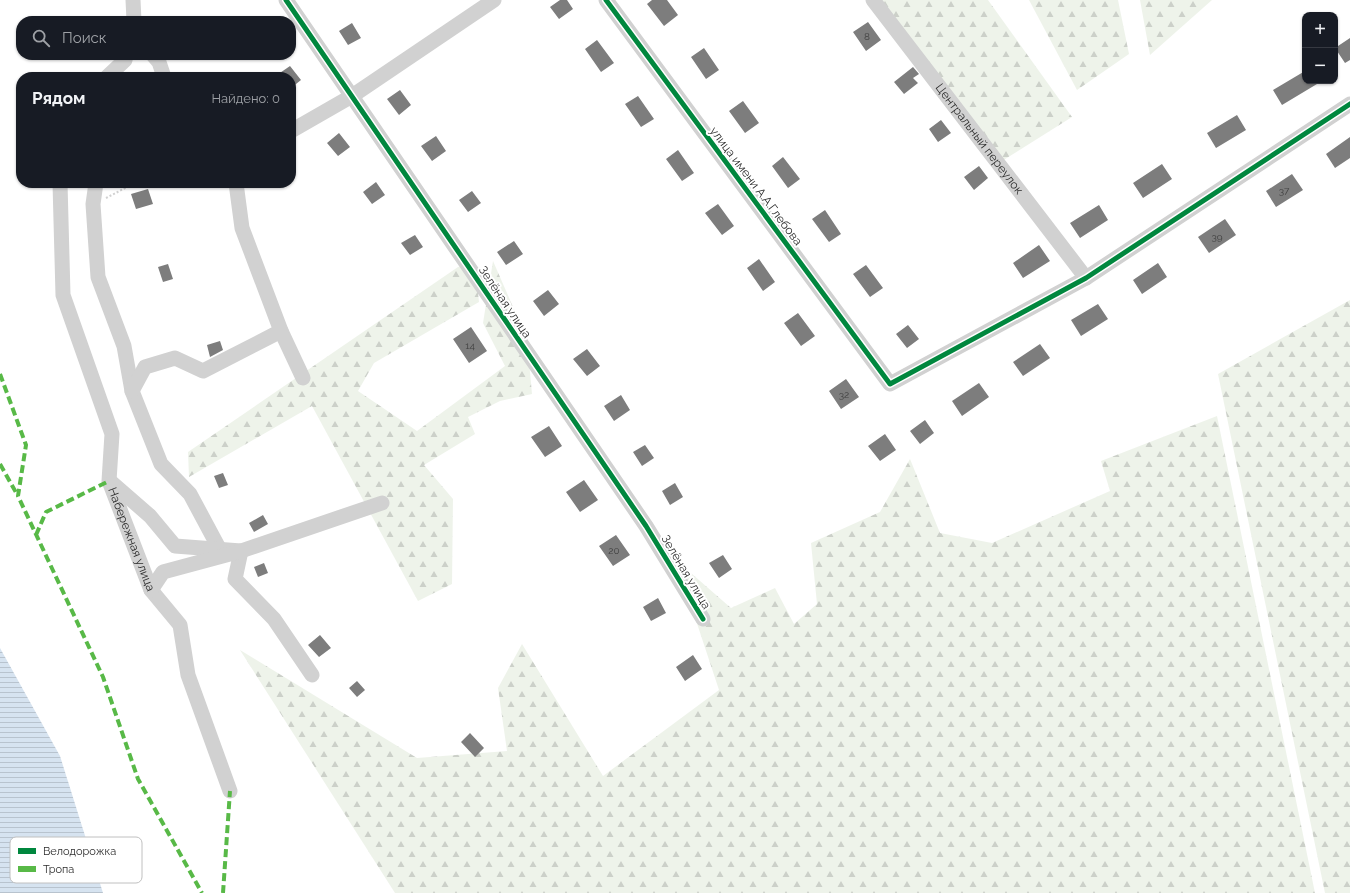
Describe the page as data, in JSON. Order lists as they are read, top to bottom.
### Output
{
  "streets": {
    "street": [
      "Центральный переулок",
      "улица имени А.А.Глебова",
      "Зелёная улица",
      "Набережная улица"
    ]
  },
  "crossings": [
    ["Центральный переулок", "улица имени А.А.Глебова"]
  ],
  "house_numbers": [
    "8",
    "37",
    "39",
    "14",
    "32",
    "20"
  ],
  "legend": ["Велодорожка", "Тропа"],
  "page": {
    "map_buttons": ["+", "−"],
    "search": "Поиск",
    "heading": ["Рядом", "Найдено: 0"]
  }
}
